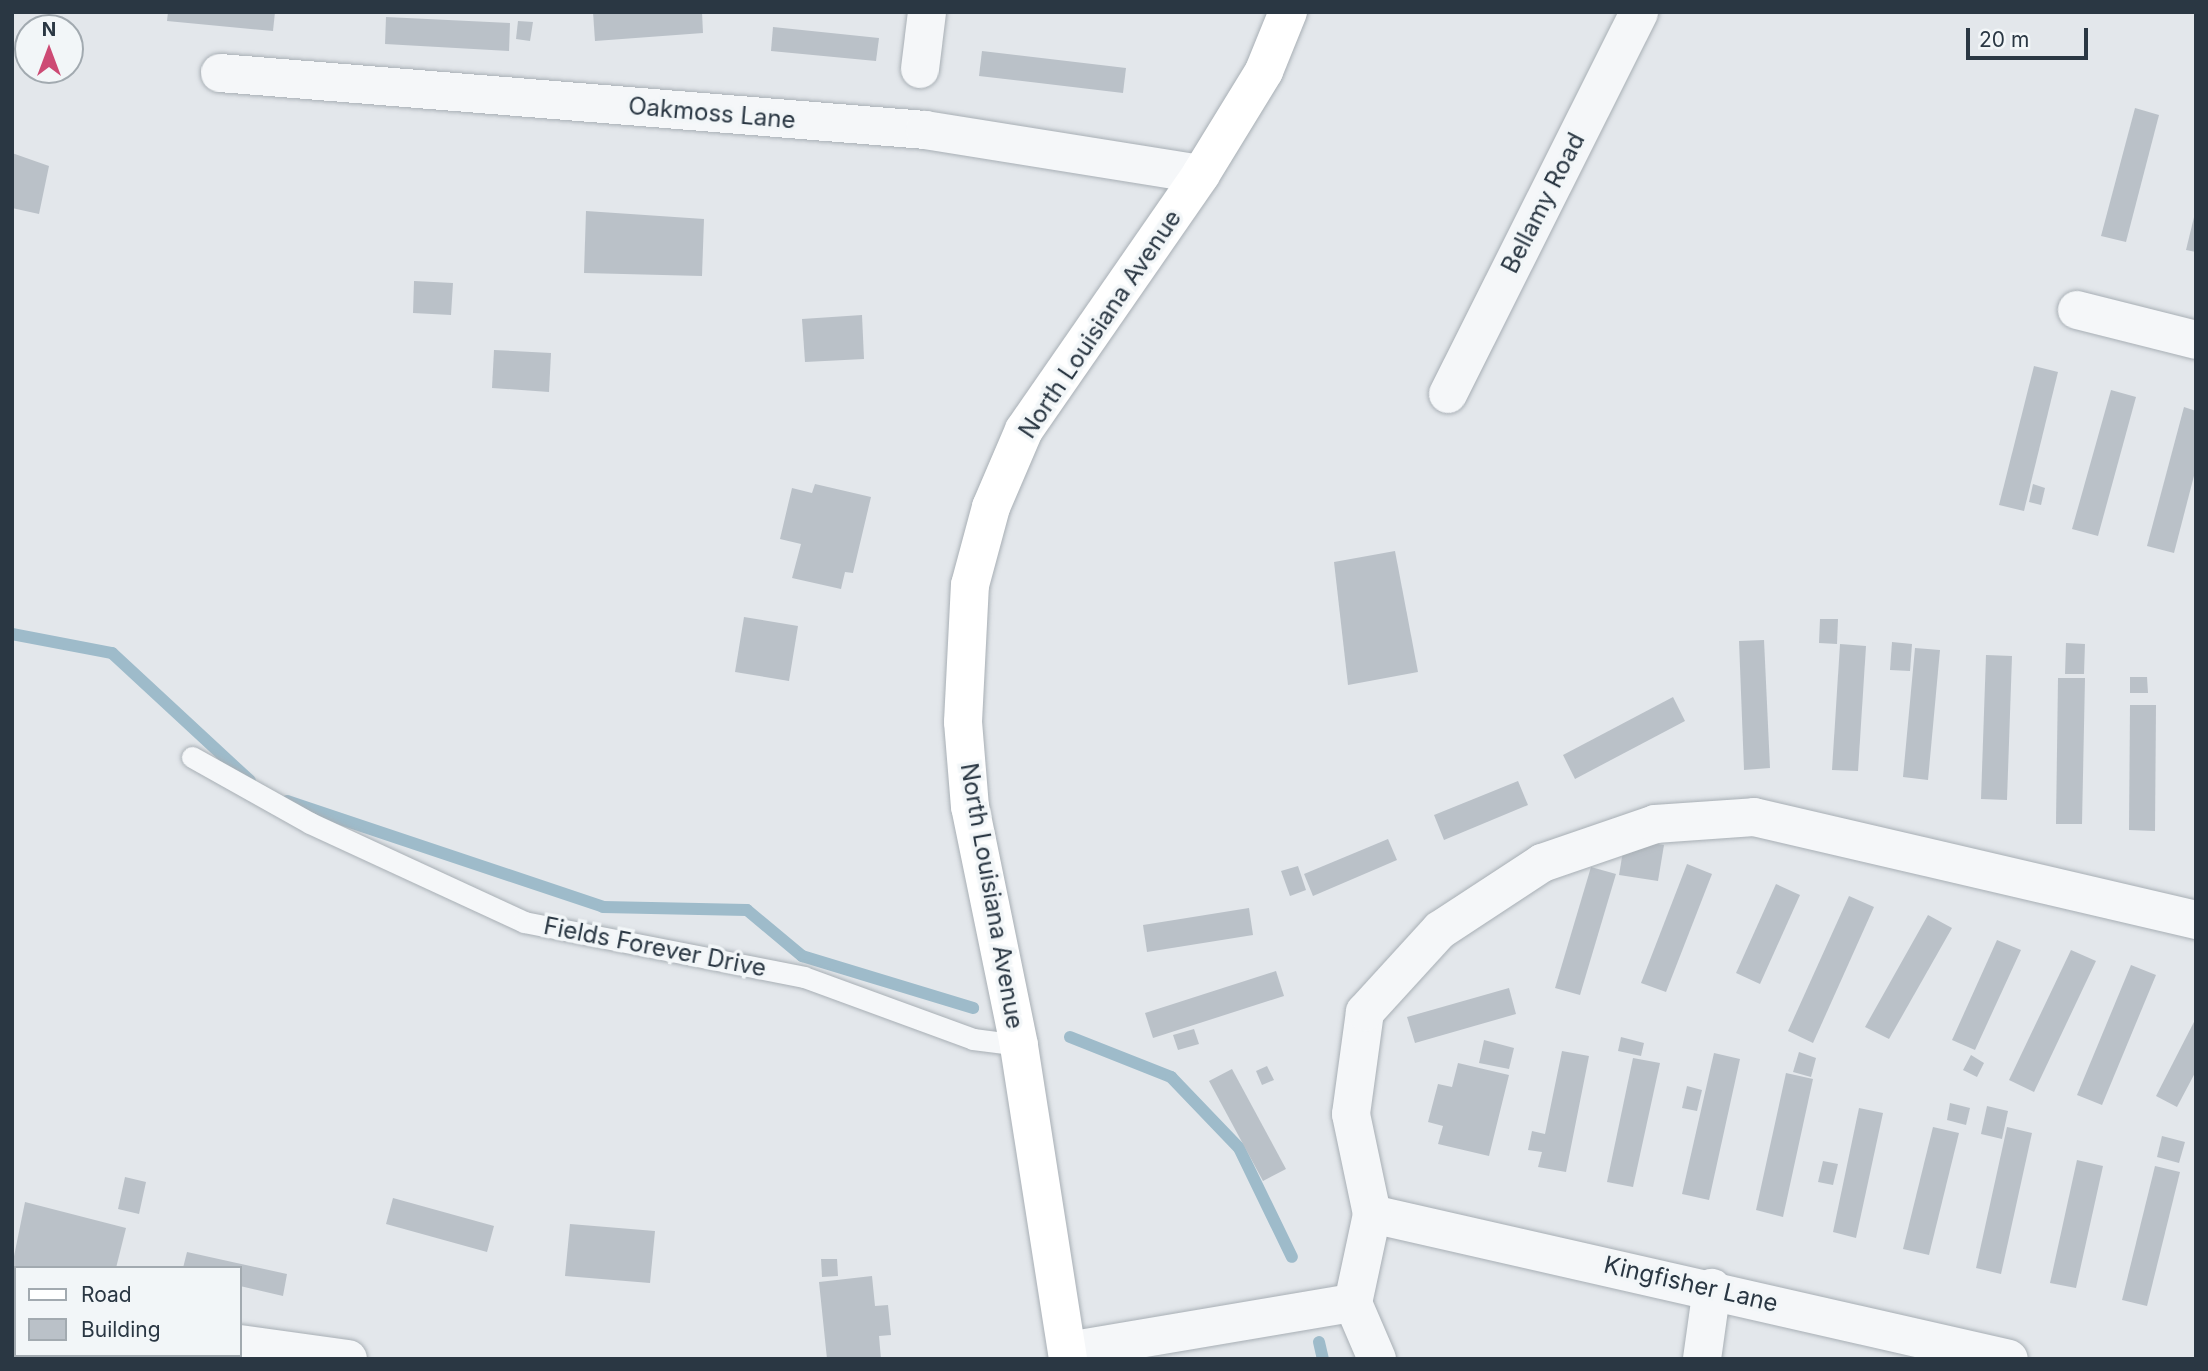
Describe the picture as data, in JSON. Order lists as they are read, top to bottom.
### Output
{
  "streets": {
    "street": [
      "Oakmoss Lane",
      "Bellamy Road",
      "North Louisiana Avenue",
      "Kingfisher Lane"
    ],
    "lane": ["Fields Forever Drive"]
  },
  "crossings": [
    ["Oakmoss Lane", "North Louisiana Avenue"],
    ["North Louisiana Avenue", "Fields Forever Drive"]
  ],
  "legend": ["Road", "Building"],
  "scale_bar": "20 m",
  "north": "top"
}
